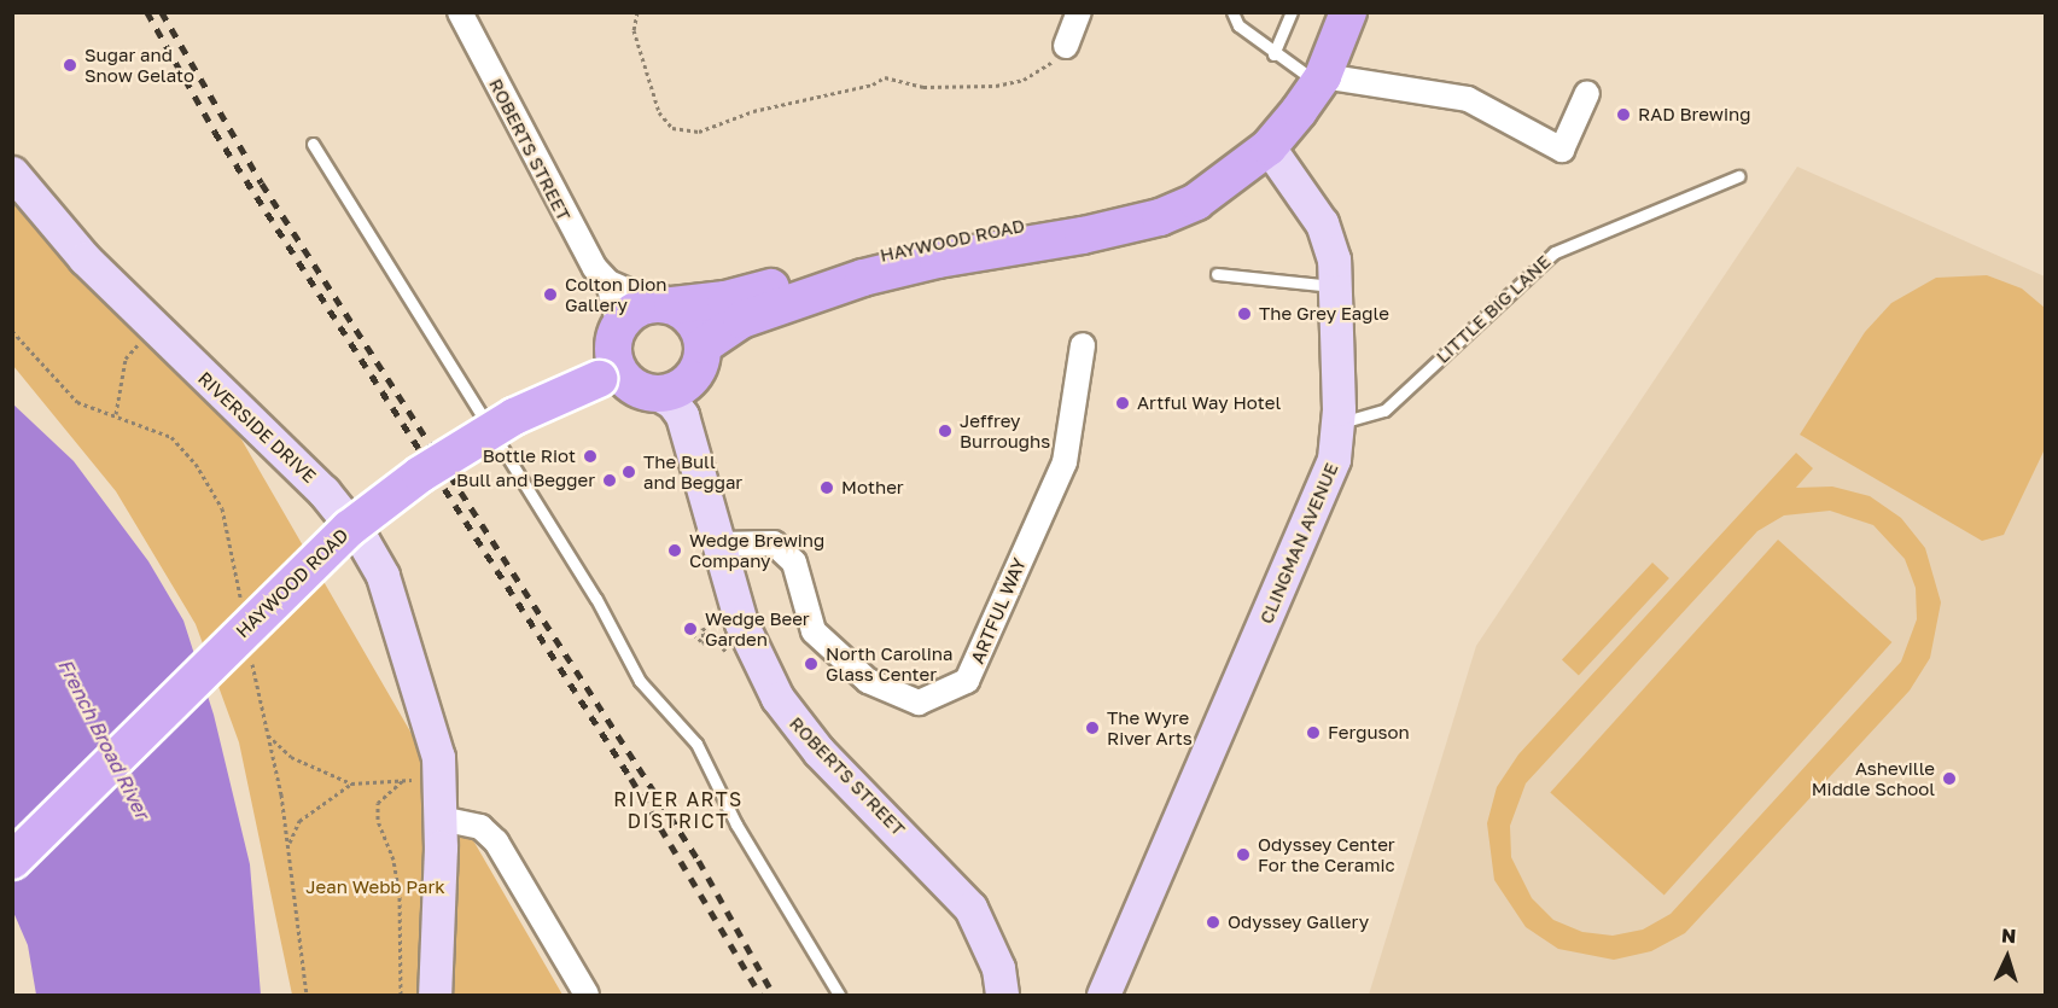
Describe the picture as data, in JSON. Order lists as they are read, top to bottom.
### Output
{
  "streets": {
    "main road": [
      "ROBERTS STREET",
      "HAYWOOD ROAD",
      "RIVERSIDE DRIVE",
      "CLINGMAN AVENUE"
    ],
    "street": ["ARTFUL WAY"],
    "lane": ["LITTLE BIG LANE"]
  },
  "crossings": [
    ["ROBERTS STREET", "HAYWOOD ROAD"],
    ["ROBERTS STREET", "ARTFUL WAY"],
    ["HAYWOOD ROAD", "CLINGMAN AVENUE"],
    ["LITTLE BIG LANE", "CLINGMAN AVENUE"]
  ],
  "districts": ["RIVER ARTS DISTRICT"],
  "water": ["French Broad River"],
  "parks": ["Jean Webb Park"],
  "places": [
    "Sugar and Snow Gelato",
    "RAD Brewing",
    "Colton Dion Gallery",
    "The Grey Eagle",
    "Artful Way Hotel",
    "Jeffrey Burroughs",
    "Bottle Riot",
    "The Bull and Beggar",
    "Bull and Begger",
    "Mother",
    "Wedge Brewing Company",
    "Wedge Beer Garden",
    "North Carolina Glass Center",
    "The Wyre River Arts",
    "Ferguson",
    "Asheville Middle School",
    "Odyssey Center For the Ceramic",
    "Odyssey Gallery"
  ],
  "north": "top"
}
